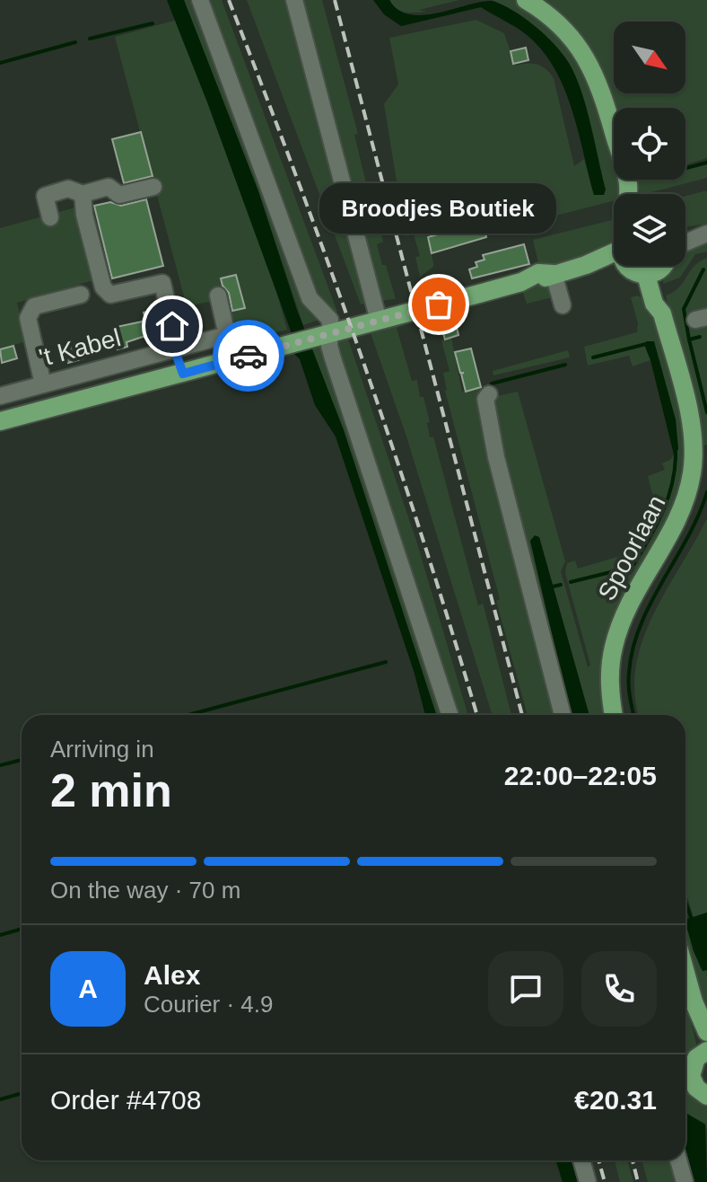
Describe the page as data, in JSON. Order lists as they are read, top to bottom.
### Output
{
  "streets": {
    "main road": ["Spoorlaan"],
    "street": ["'t Kabel"]
  },
  "places": ["Broodjes Boutiek"],
  "north": "bottom right",
  "page": {
    "bubble": "Broodjes Boutiek",
    "heading": ["2 min", "Arriving in", "22:00–22:05"],
    "panel": [
      "Alex",
      "Courier · 4.9",
      "Order #4708",
      "€20.31"
    ],
    "bar": "On the way · 70 m",
    "round": "A"
  }
}
